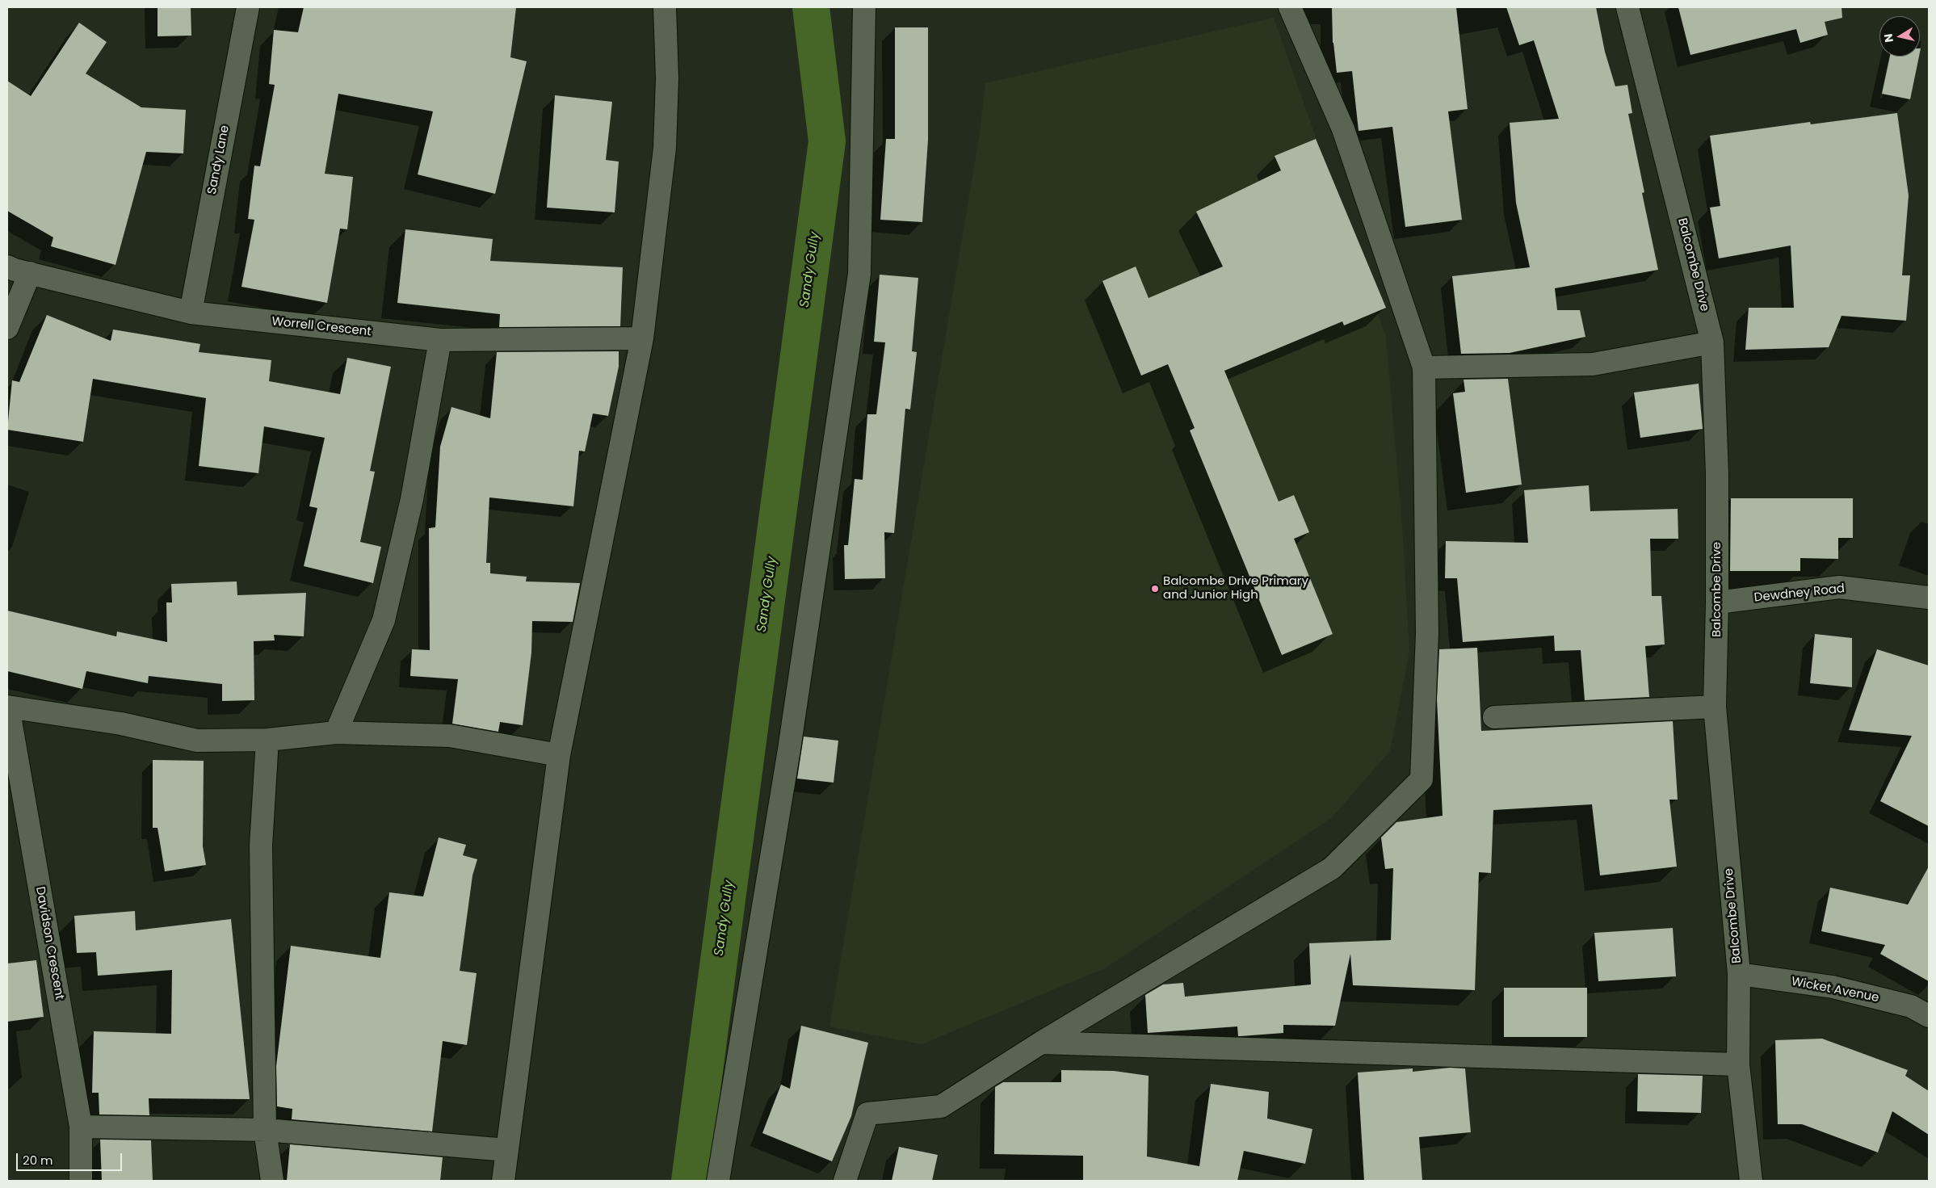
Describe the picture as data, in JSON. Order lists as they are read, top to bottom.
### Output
{
  "streets": {
    "street": [
      "Sandy Lane",
      "Balcombe Drive",
      "Worrell Crescent",
      "Dewdney Road",
      "Davidson Crescent",
      "Wicket Avenue"
    ]
  },
  "crossings": [
    ["Sandy Lane", "Worrell Crescent"],
    ["Balcombe Drive", "Dewdney Road"],
    ["Balcombe Drive", "Wicket Avenue"]
  ],
  "water": ["Sandy Gully"],
  "places": ["Balcombe Drive Primary and Junior High"],
  "scale_bar": "20 m",
  "north": "left"
}
